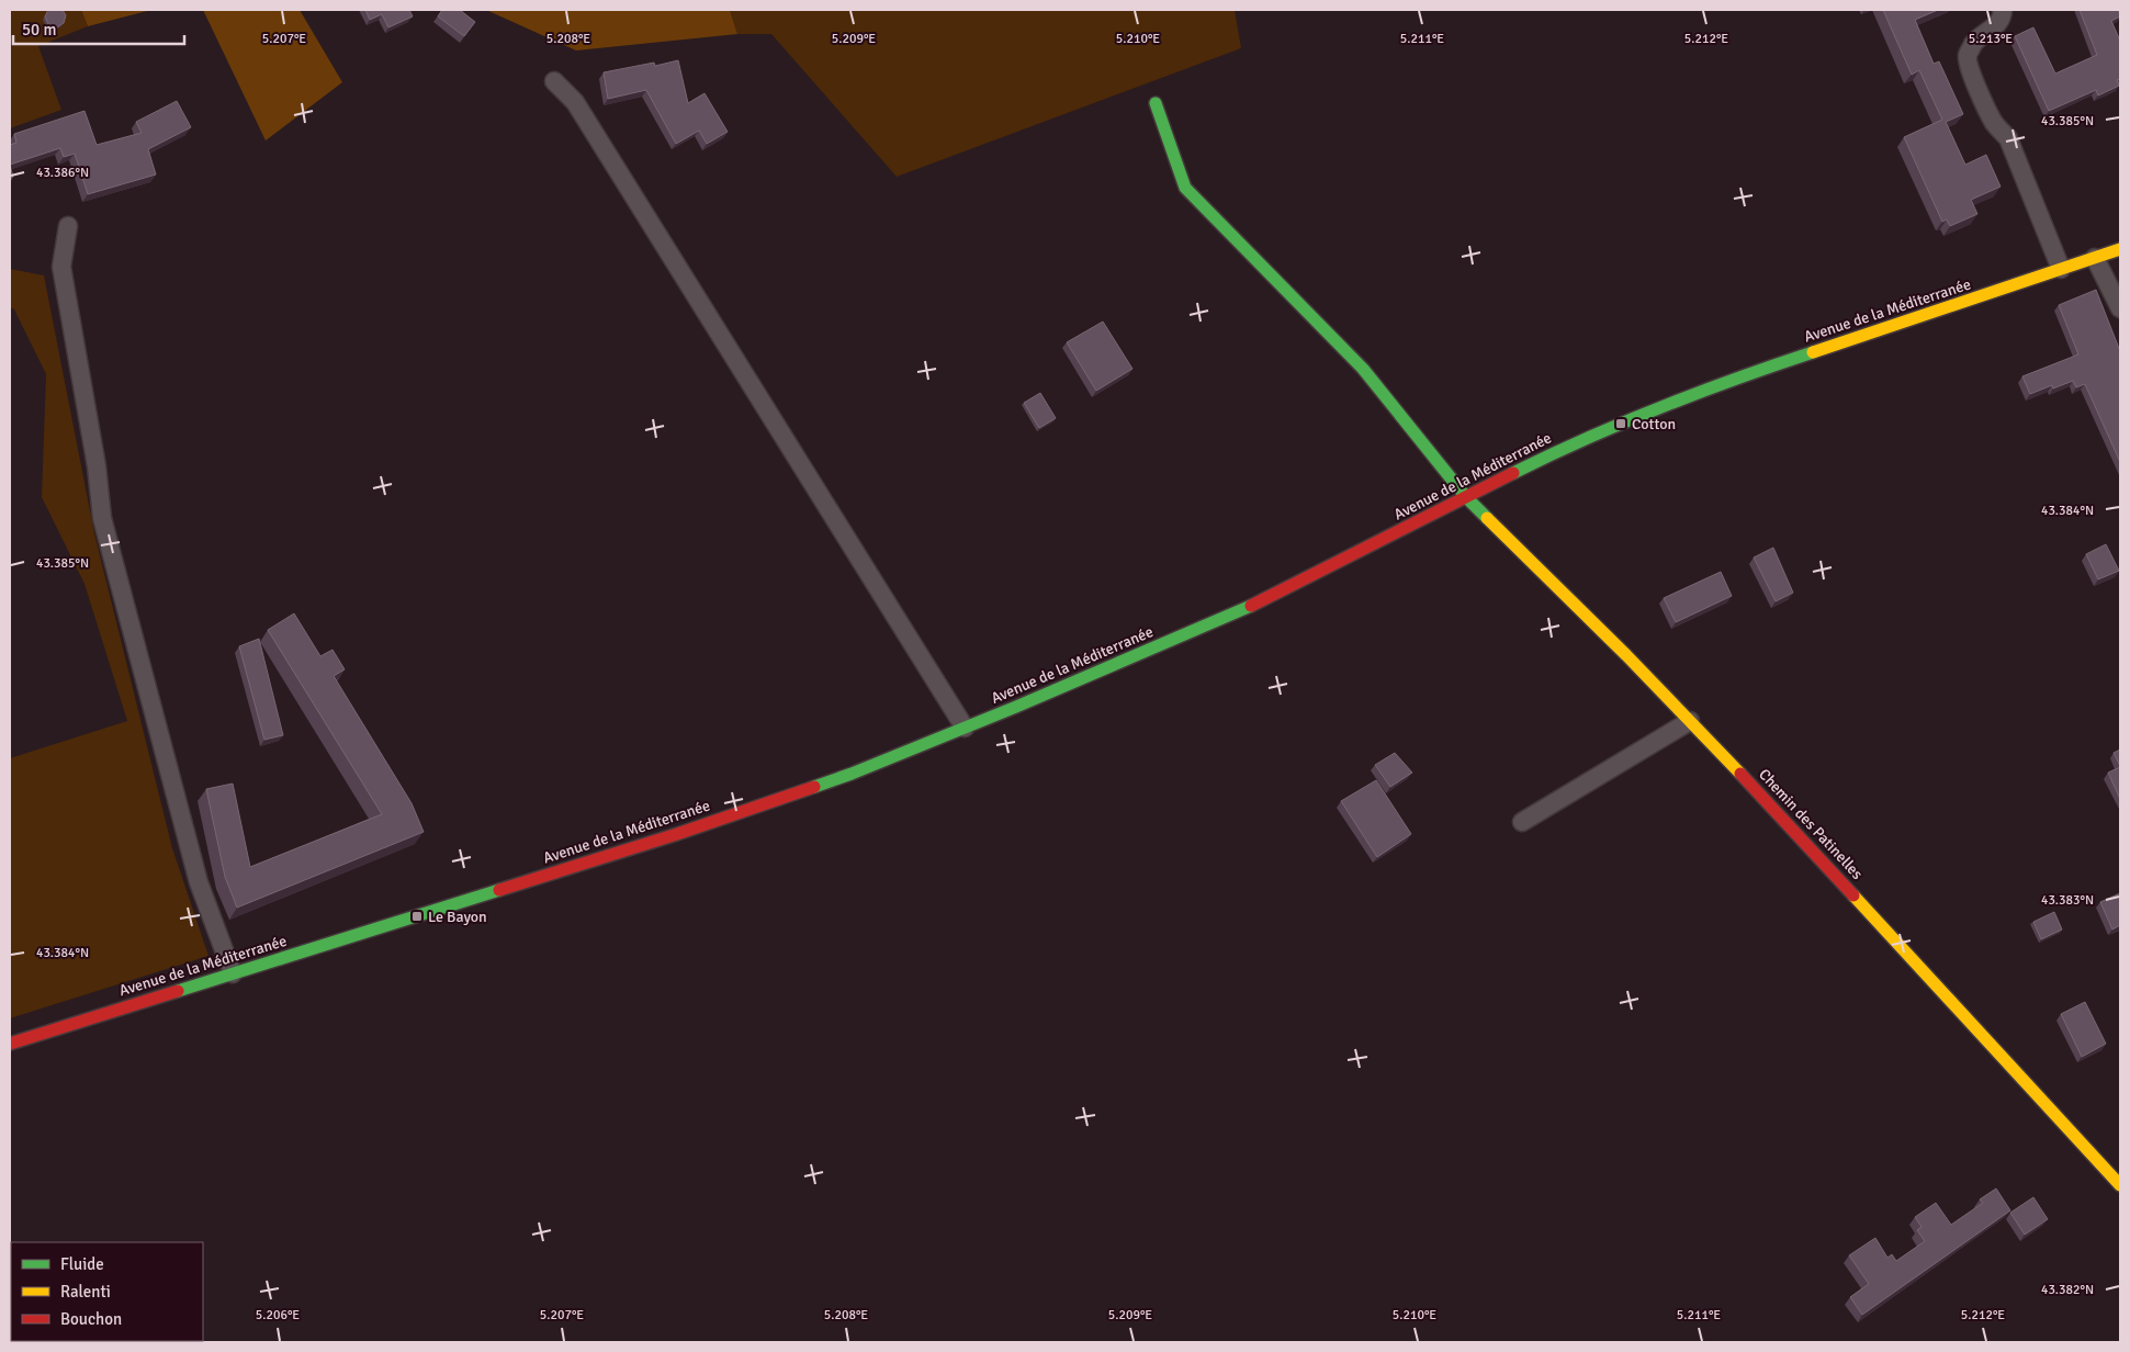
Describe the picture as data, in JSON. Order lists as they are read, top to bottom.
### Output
{
  "streets": {
    "main road": ["Avenue de la Méditerranée", "Chemin des Patinelles"]
  },
  "crossings": [
    ["Avenue de la Méditerranée", "Chemin des Patinelles"]
  ],
  "places": {
    "transit": ["Cotton", "Le Bayon"]
  },
  "legend": ["Fluide", "Ralenti", "Bouchon"],
  "scale_bar": "50 m",
  "coordinates": [
    "5.207°E",
    "5.208°E",
    "5.209°E",
    "5.210°E",
    "5.211°E",
    "5.212°E",
    "5.213°E",
    "43.385°N",
    "43.386°N",
    "43.384°N",
    "43.383°N",
    "43.382°N",
    "5.206°E"
  ]
}
